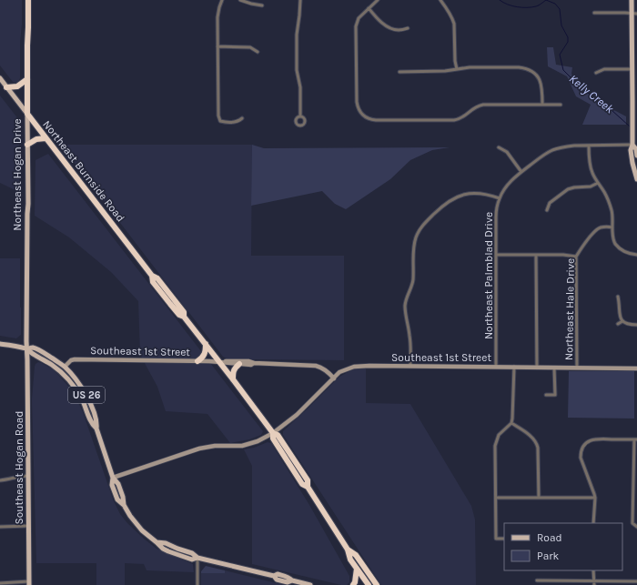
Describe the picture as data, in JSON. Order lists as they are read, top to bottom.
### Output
{
  "streets": {
    "highway": ["Northeast Burnside Road", "Northeast Hogan Drive"],
    "main road": ["US 26", "Southeast Hogan Road"],
    "street": ["Northeast Palmblad Drive", "Northeast Hale Drive", "Southeast 1st Street"]
  },
  "crossings": [
    ["Northeast Burnside Road", "Northeast Hogan Drive"],
    ["Northeast Burnside Road", "Southeast 1st Street"],
    ["Northeast Hogan Drive", "US 26"],
    ["Northeast Hogan Drive", "Southeast Hogan Road"],
    ["Northeast Palmblad Drive", "Southeast 1st Street"],
    ["Northeast Hale Drive", "Southeast 1st Street"],
    ["Southeast 1st Street", "US 26"],
    ["US 26", "Southeast Hogan Road"]
  ],
  "water": ["Kelly Creek"],
  "legend": ["Road", "Park"]
}
